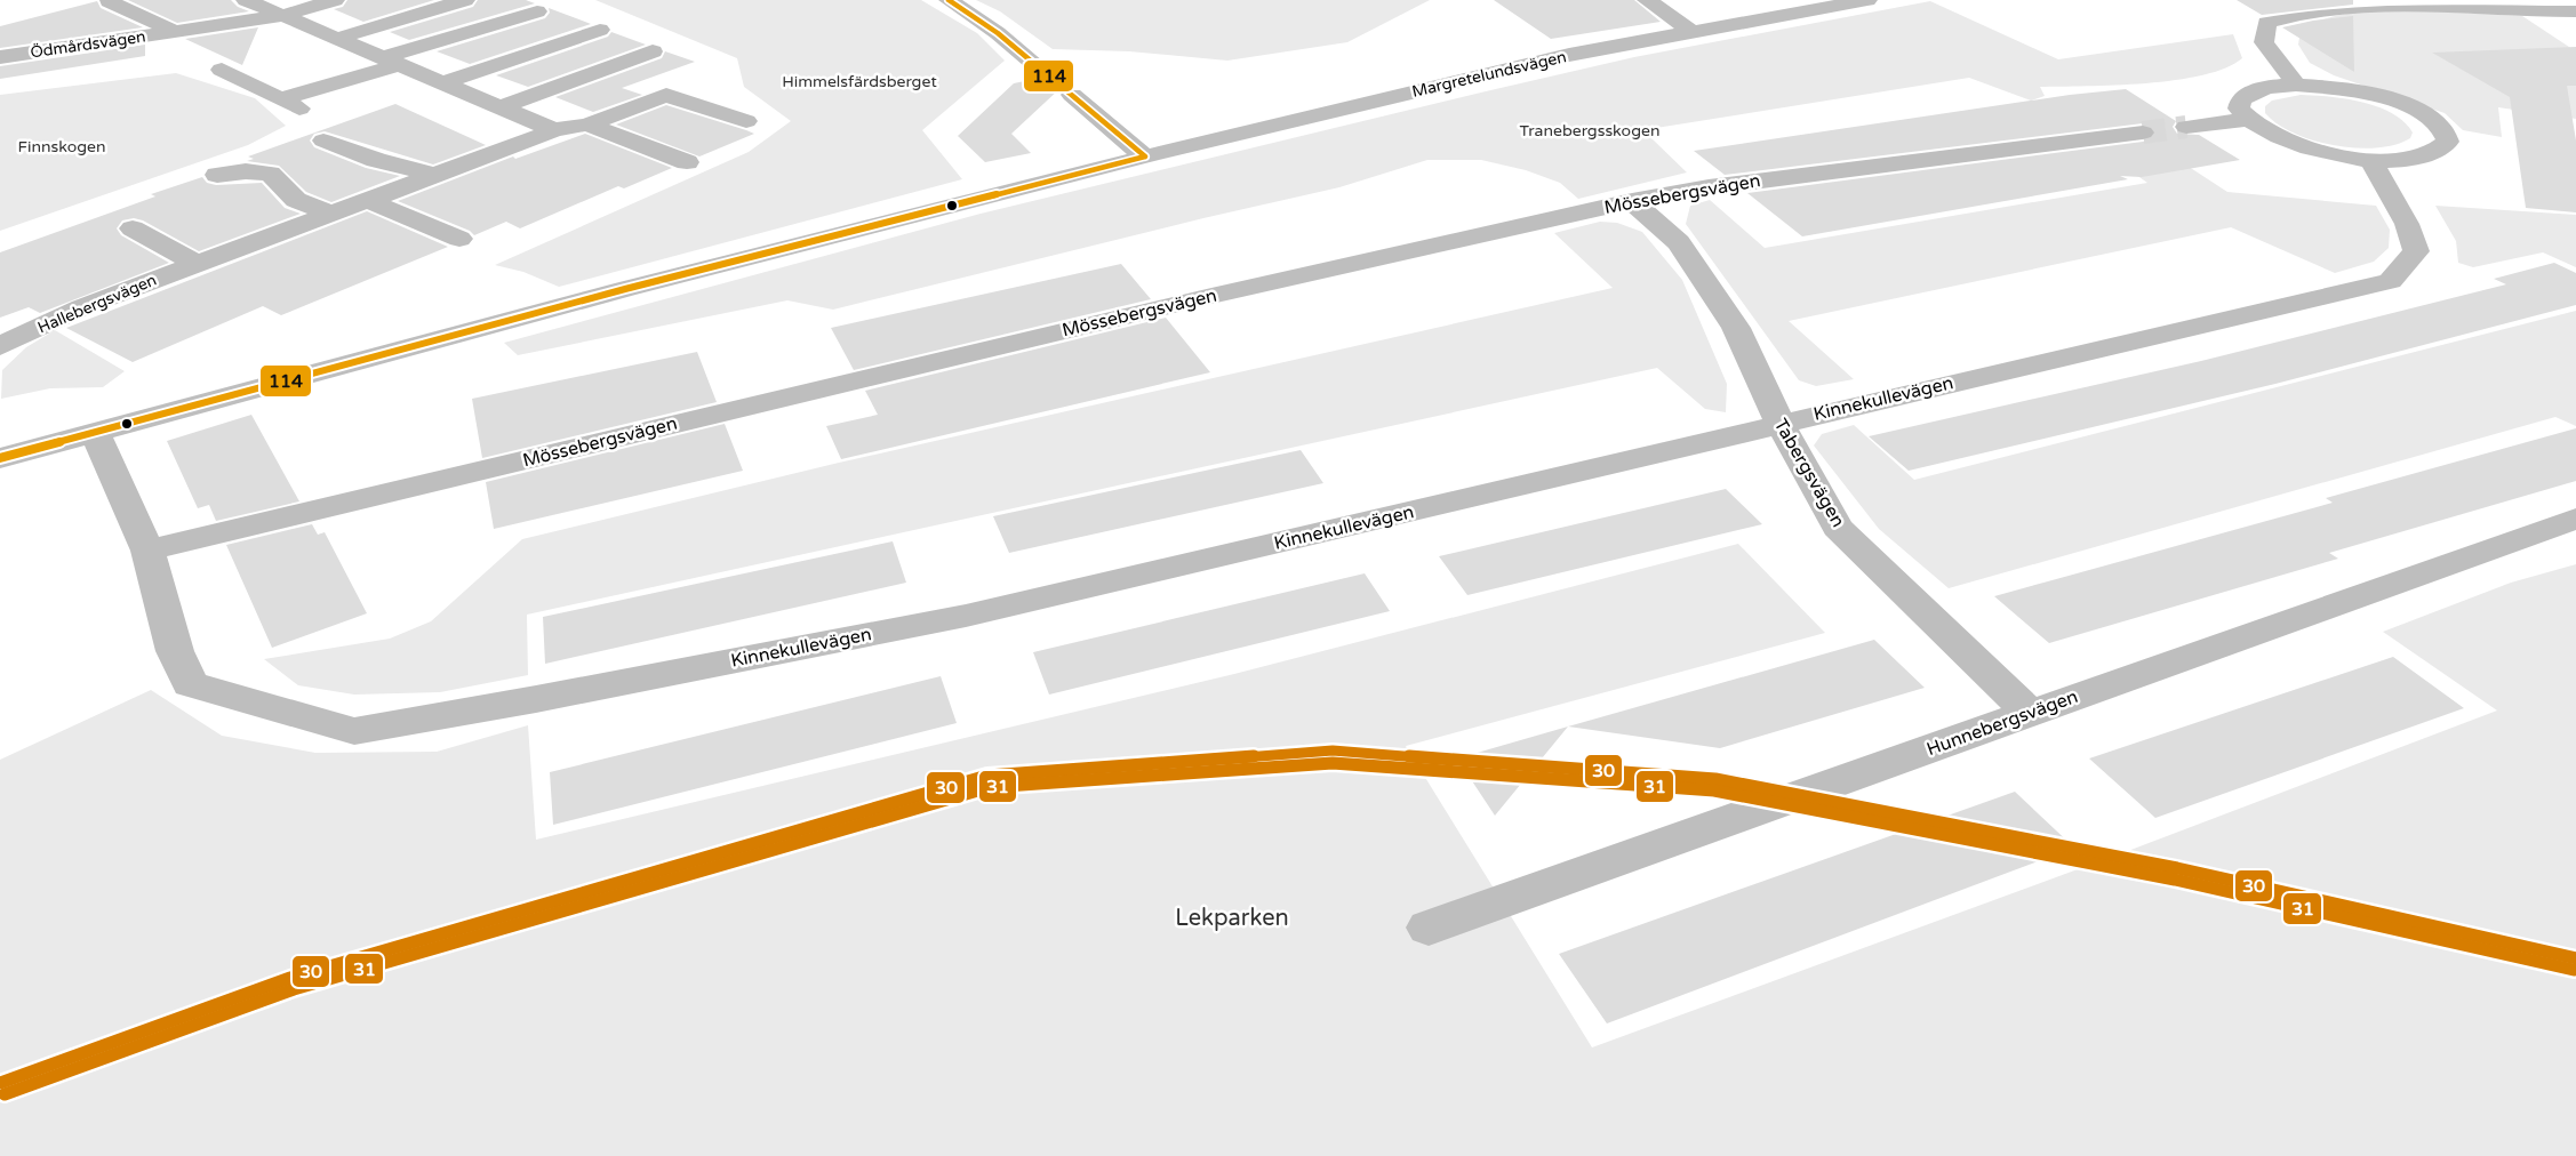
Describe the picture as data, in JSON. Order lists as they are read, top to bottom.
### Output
{
  "streets": {
    "street": [
      "Ödmårdsvägen",
      "Margretelundsvägen",
      "Mössebergsvägen",
      "Hallebergsvägen",
      "Kinnekullevägen",
      "Tabergsvägen",
      "Hunnebergsvägen"
    ]
  },
  "crossings": [
    ["Margretelundsvägen", "Kinnekullevägen"],
    ["Mössebergsvägen", "Kinnekullevägen"],
    ["Mössebergsvägen", "Tabergsvägen"],
    ["Kinnekullevägen", "Tabergsvägen"],
    ["Tabergsvägen", "Hunnebergsvägen"]
  ],
  "parks": [
    "Himmelsfärdsberget",
    "Tranebergsskogen",
    "Finnskogen",
    "Lekparken"
  ],
  "lines": ["transit line 114", "transit line 30", "transit line 31"]
}
